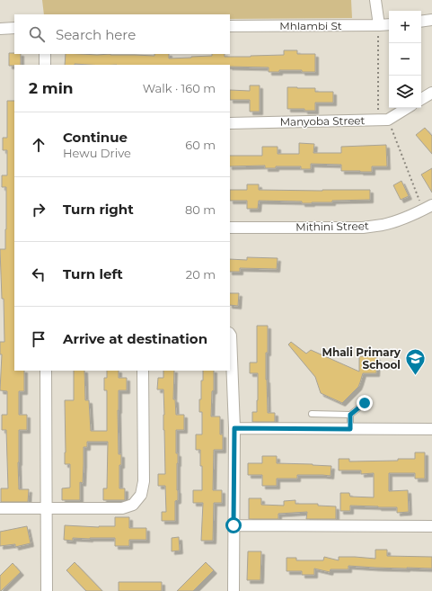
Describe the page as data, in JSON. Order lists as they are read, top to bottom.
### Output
{
  "streets": {
    "street": ["Mhlambi St", "Manyoba Street", "Mithini Street"]
  },
  "places": {
    "school or university": ["Mhali Primary School"]
  },
  "page": {
    "map_buttons": ["+", "−"],
    "search": "Search here",
    "heading": ["2 min", "Walk · 160 m"],
    "list": [
      ["Continue", "Hewu Drive", "60 m"],
      ["Turn right", "80 m"],
      ["Turn left", "20 m"],
      "Arrive at destination"
    ]
  }
}
